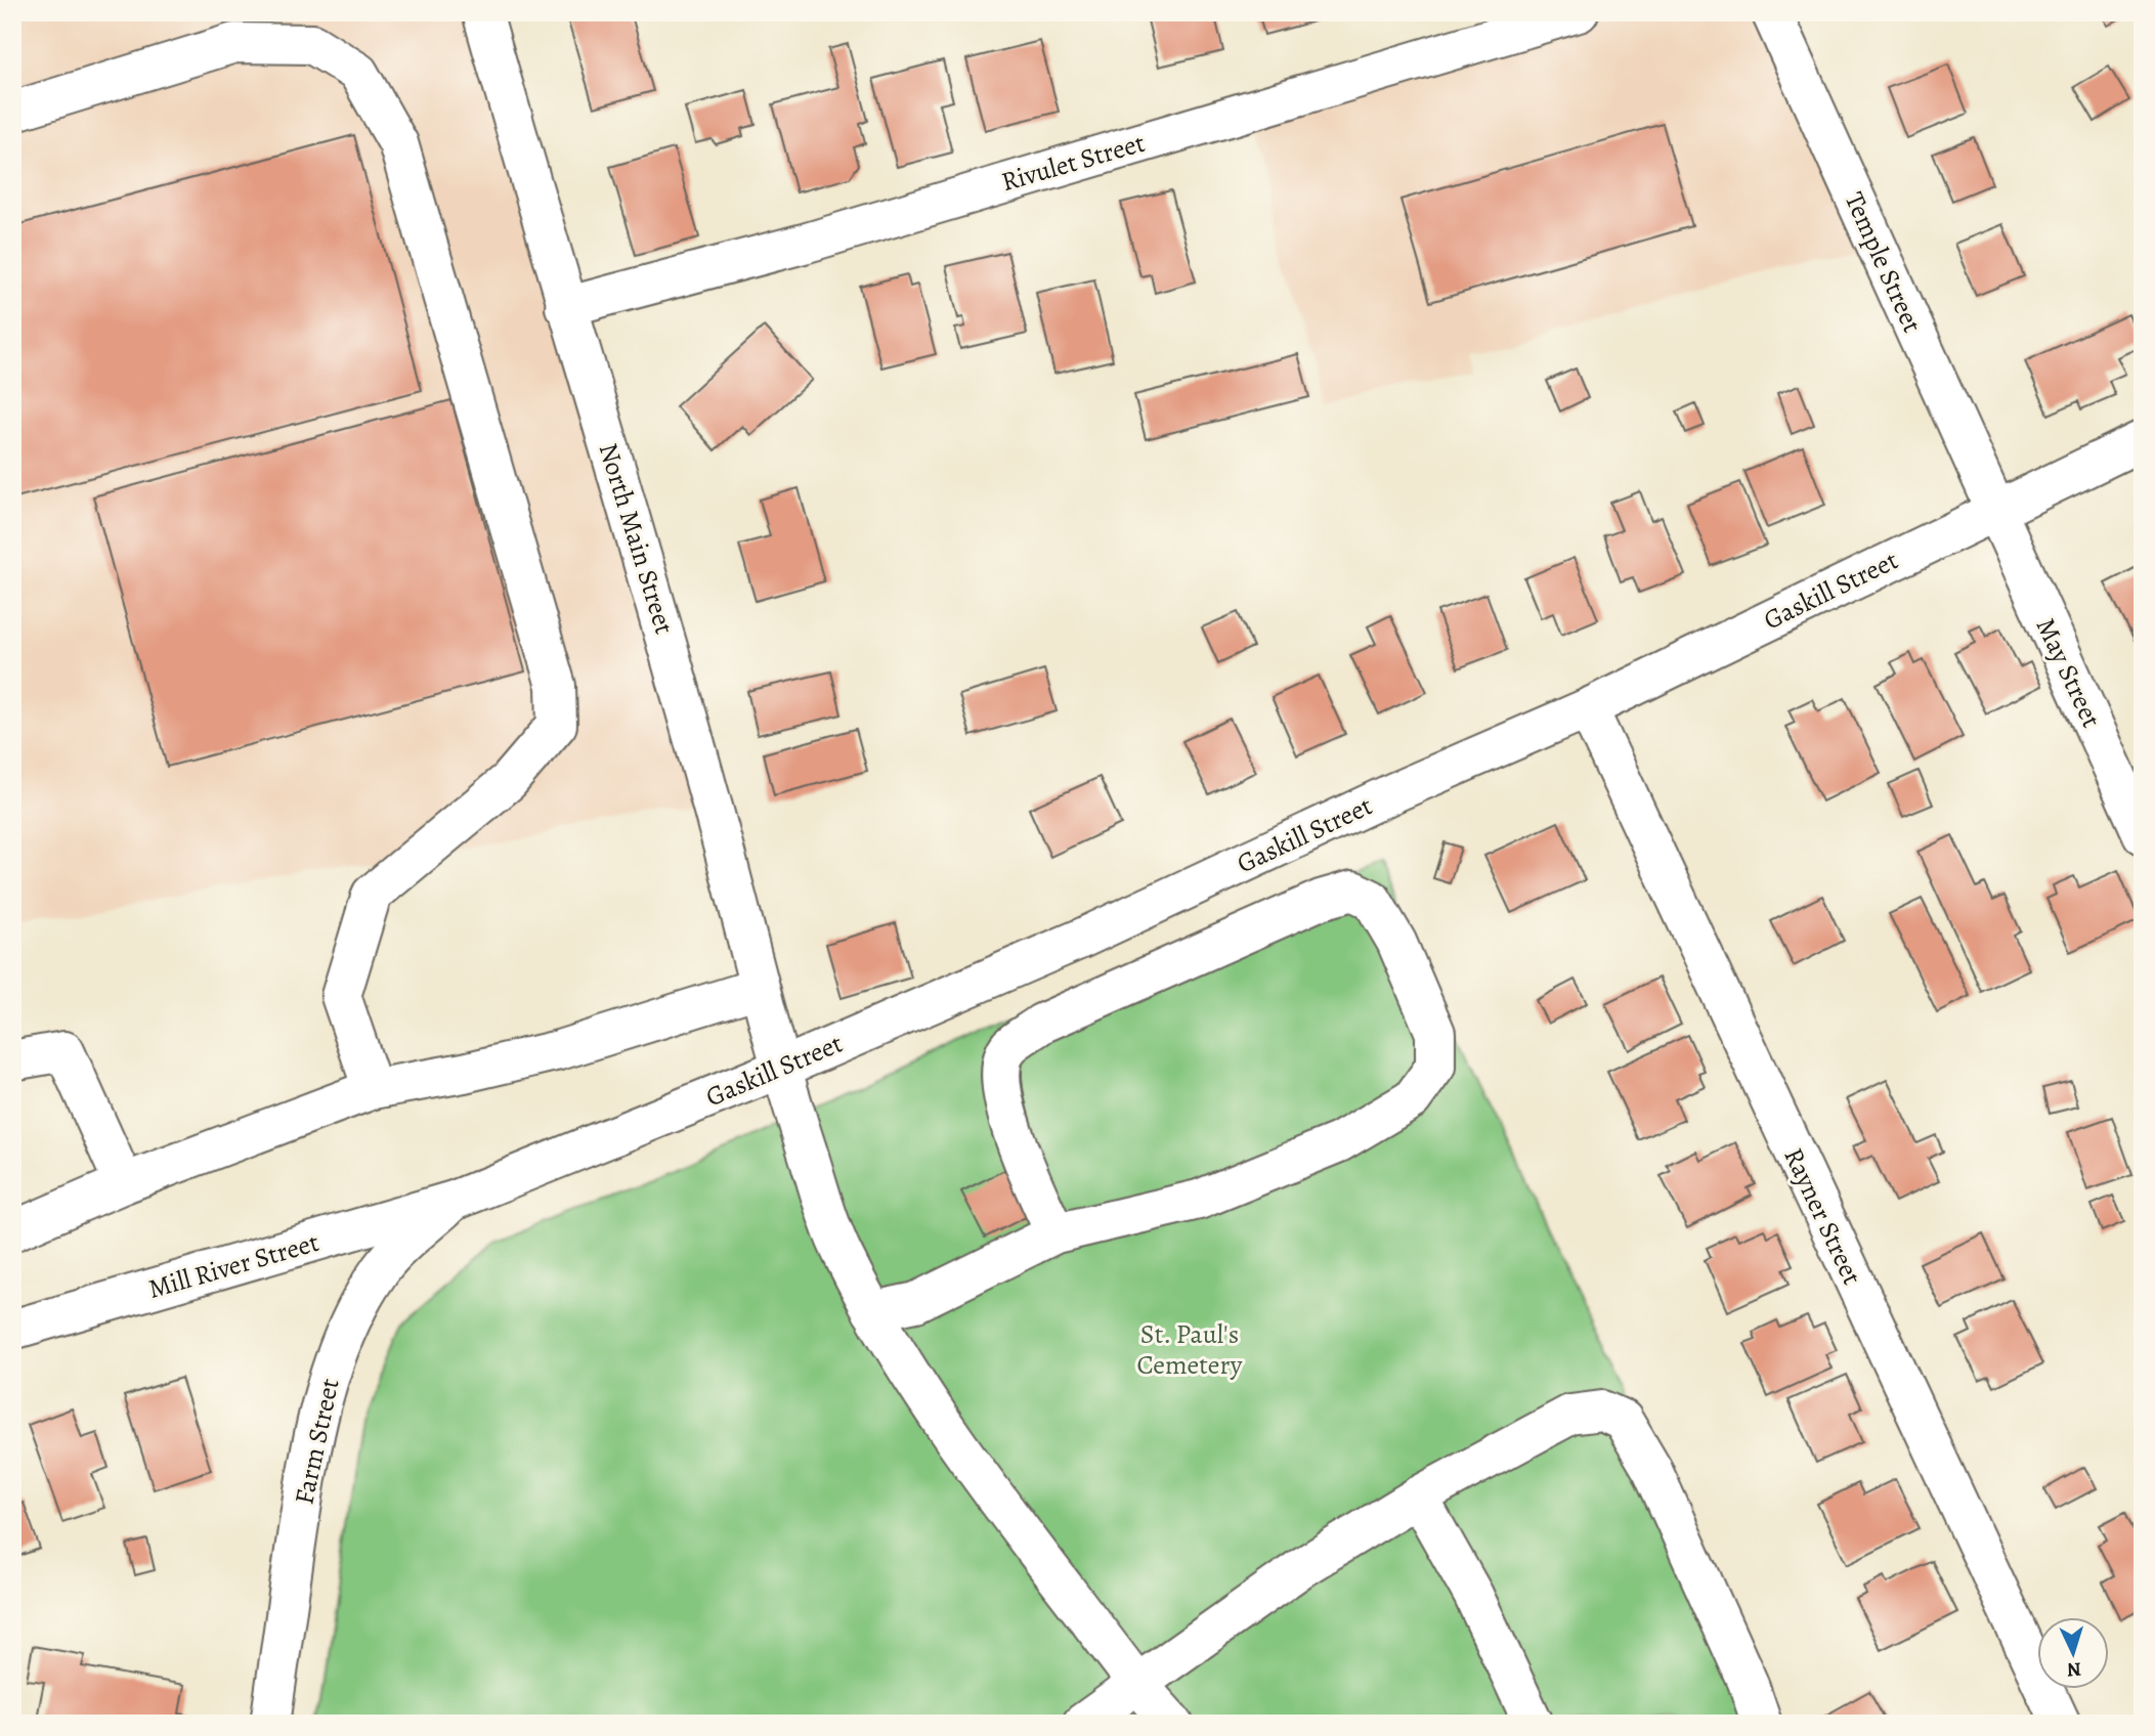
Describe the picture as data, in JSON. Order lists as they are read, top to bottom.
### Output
{
  "streets": {
    "street": [
      "Rivulet Street",
      "Temple Street",
      "North Main Street",
      "Gaskill Street",
      "May Street",
      "Rayner Street",
      "Mill River Street",
      "Farm Street"
    ]
  },
  "crossings": [
    ["Rivulet Street", "North Main Street"],
    ["Temple Street", "Gaskill Street"],
    ["Temple Street", "May Street"],
    ["North Main Street", "Gaskill Street"],
    ["Gaskill Street", "May Street"],
    ["Gaskill Street", "Rayner Street"],
    ["Gaskill Street", "Mill River Street"],
    ["Gaskill Street", "Farm Street"],
    ["Mill River Street", "Farm Street"]
  ],
  "parks": ["St. Paul's Cemetery"],
  "north": "bottom"
}
